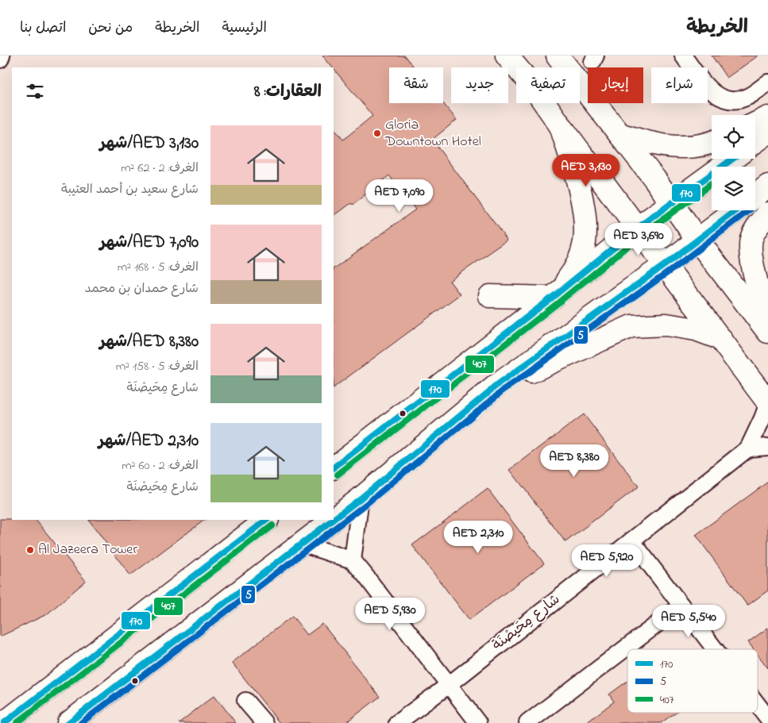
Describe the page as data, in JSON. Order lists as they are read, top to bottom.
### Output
{
  "streets": {
    "street": ["شارع مِحَيصْنَة"]
  },
  "places": ["Gloria Downtown Hotel", "Al Jazeera Tower"],
  "lines": ["transit line 170", "transit line 407", "transit line 5"],
  "legend": ["170", "5", "407"],
  "page": {
    "header": "الخريطة",
    "nav": [
      "الرئيسية",
      "الخريطة",
      "من نحن",
      "اتصل بنا"
    ],
    "chip": [
      "شراء",
      "إيجار",
      "تصفية",
      "جديد",
      "شقة"
    ],
    "heading": "العقارات: 8",
    "list": [
      {
        "name": "AED 3,130/شهر",
        "note": "الغرف: 2 · 62 m² · شارع سعيد بن أحمد العتيبة"
      },
      {
        "name": "AED 7,090/شهر",
        "note": "الغرف: 5 · 168 m² · شارع حمدان بن محمد"
      },
      {
        "name": "AED 8,380/شهر",
        "note": "الغرف: 5 · 158 m² · شارع مِحَيصْنَة"
      },
      {
        "name": "AED 2,310/شهر",
        "note": "الغرف: 2 · 60 m² · شارع مِحَيصْنَة"
      }
    ],
    "price": [
      "AED 3,130",
      "AED 7,090",
      "AED 3,690",
      "AED 8,380",
      "AED 2,310",
      "AED 5,920",
      "AED 5,930",
      "AED 5,540"
    ]
  }
}
